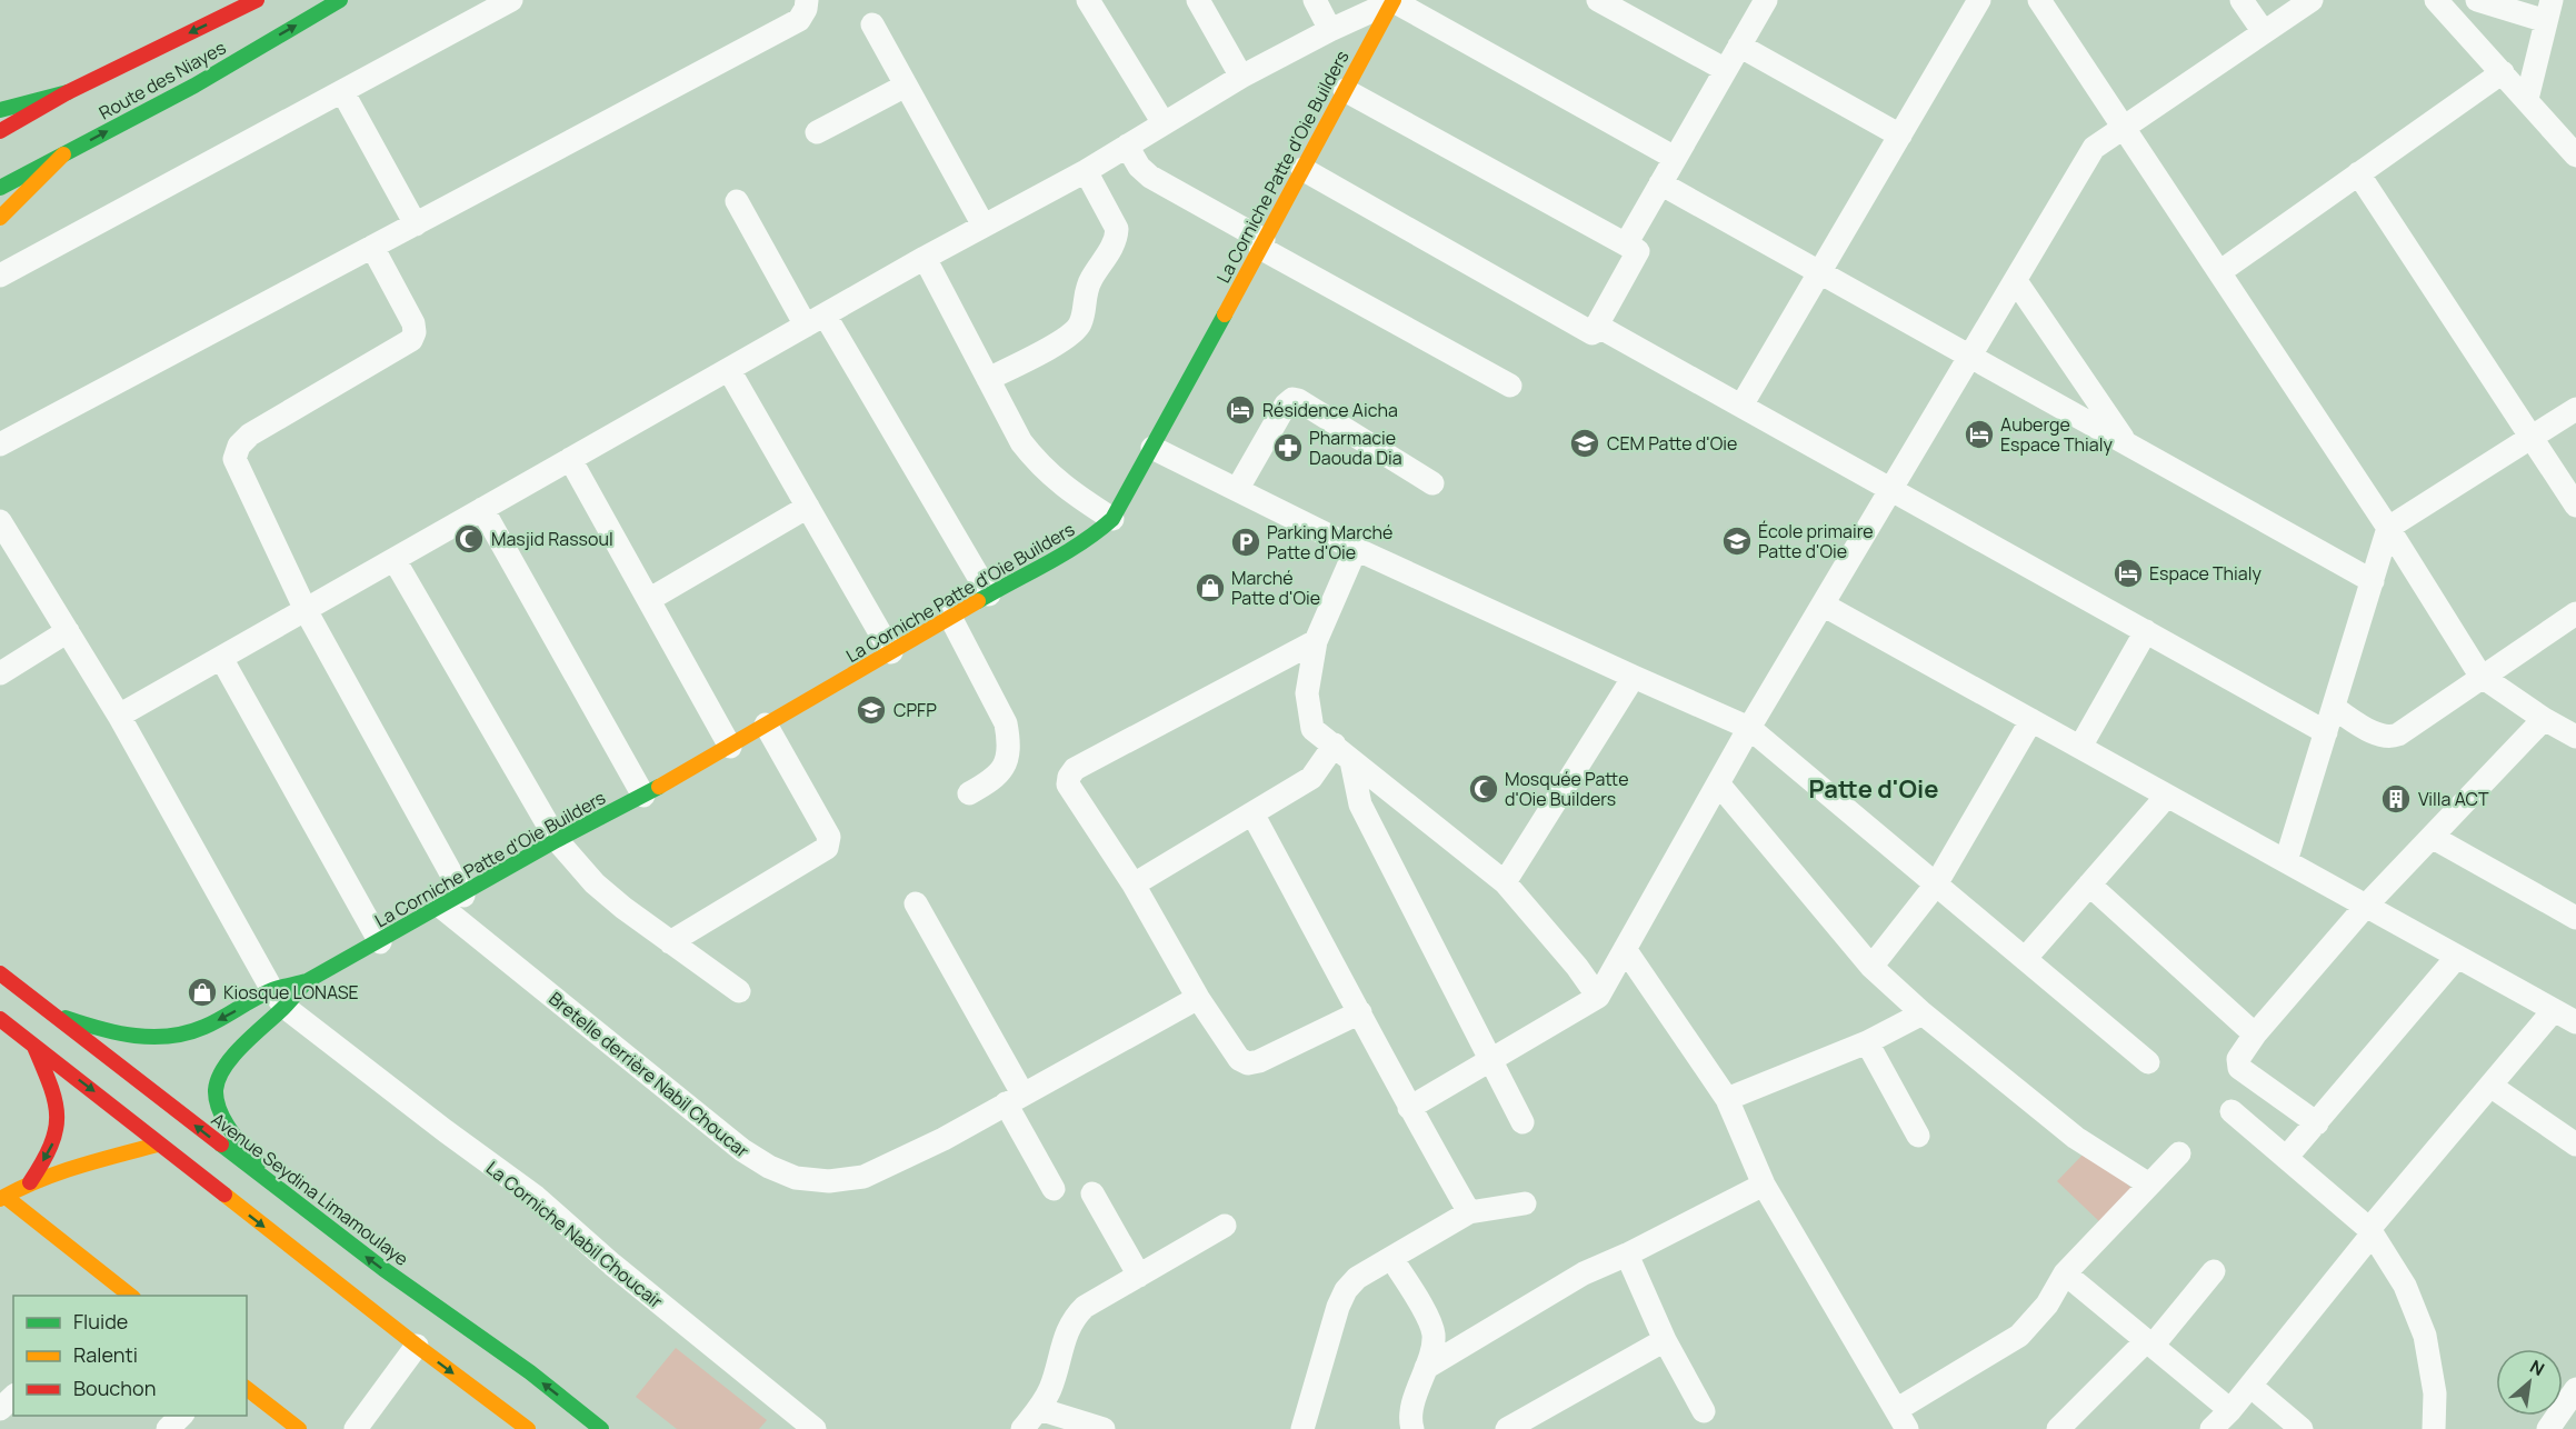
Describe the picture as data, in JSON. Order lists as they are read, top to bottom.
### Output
{
  "streets": {
    "main road": ["Route des Niayes", "La Corniche Patte d'Oie Builders", "Avenue Seydina Limamoulaye"],
    "street": ["Bretelle derrière Nabil Choucar", "La Corniche Nabil Choucair"]
  },
  "crossings": [
    ["La Corniche Patte d'Oie Builders", "Bretelle derrière Nabil Choucar"],
    ["La Corniche Patte d'Oie Builders", "La Corniche Nabil Choucair"]
  ],
  "districts": ["Patte d'Oie"],
  "places": {
    "hotel": ["Résidence Aicha", "Auberge Espace Thialy", "Espace Thialy"],
    "school or university": ["CEM Patte d'Oie", "École primaire Patte d'Oie", "CPFP"],
    "pharmacy": ["Pharmacie Daouda Dia"],
    "mosque": ["Masjid Rassoul", "Mosquée Patte d'Oie Builders"],
    "parking": ["Parking Marché Patte d'Oie"],
    "shop": ["Marché Patte d'Oie", "Kiosque LONASE"],
    "building": ["Villa ACT"]
  },
  "legend": ["Fluide", "Ralenti", "Bouchon"],
  "north": "top right"
}
